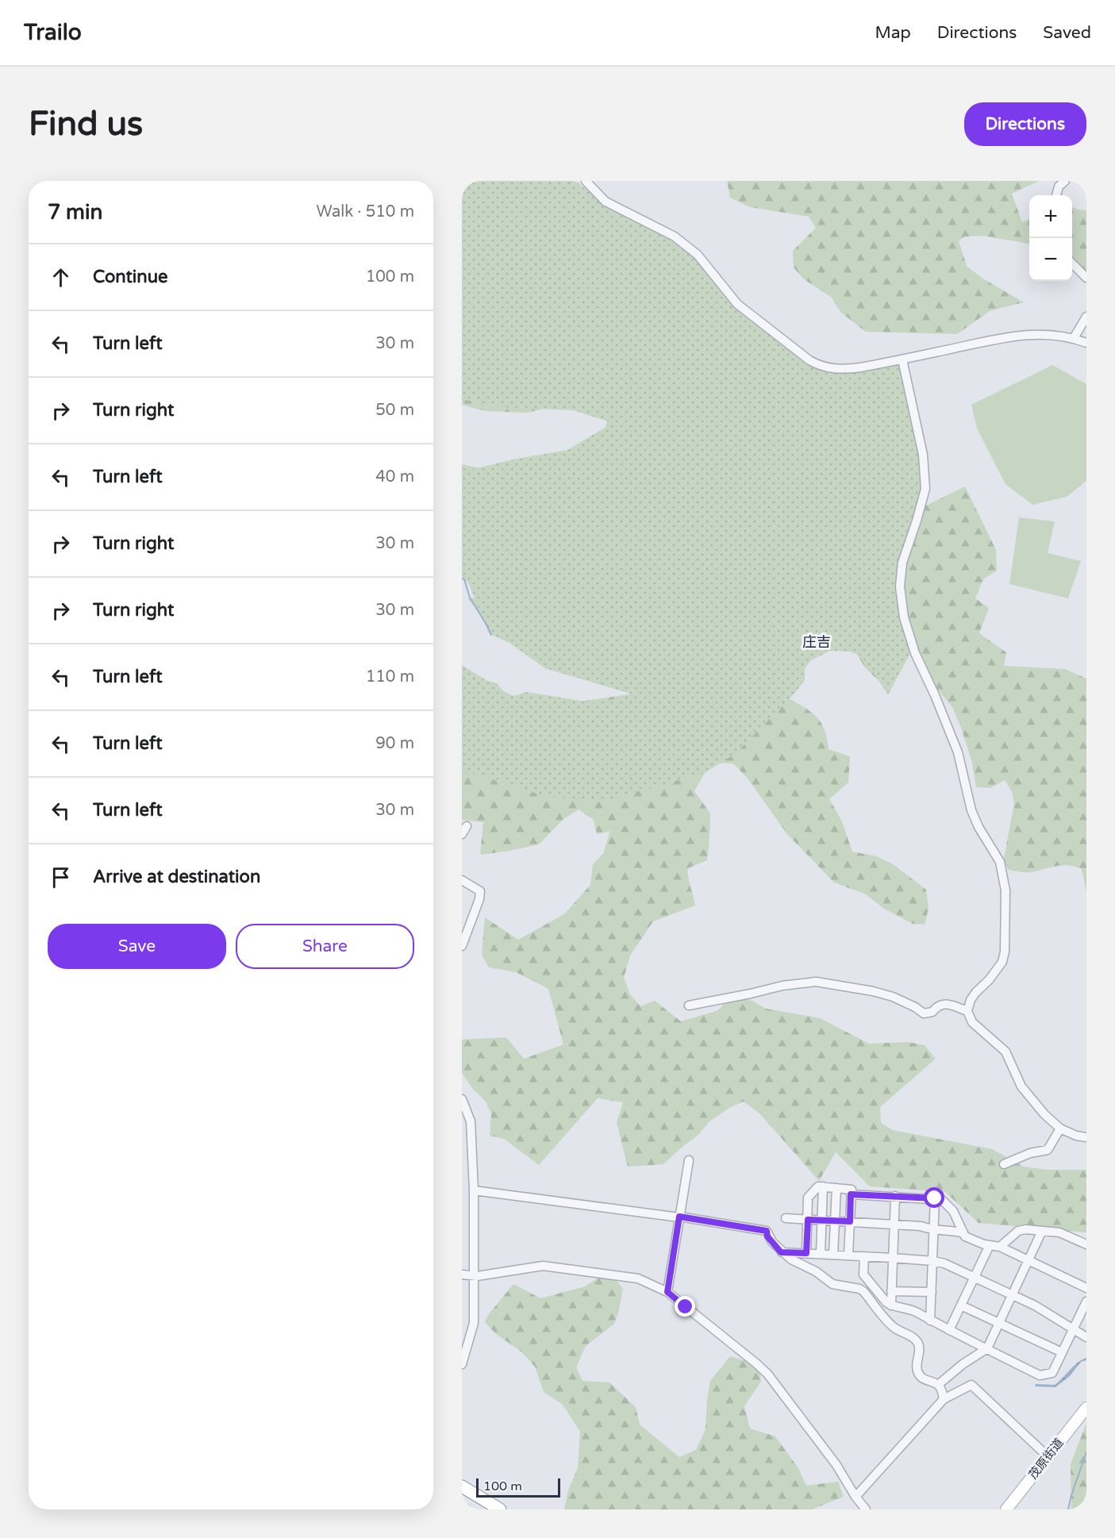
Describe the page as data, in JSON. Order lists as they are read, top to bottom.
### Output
{
  "streets": {
    "main road": ["茂原街道"]
  },
  "districts": ["庄吉"],
  "scale_bar": "100 m",
  "page": {
    "header": "Trailo",
    "nav": ["Map", "Directions", "Saved"],
    "buttons": [
      "Directions",
      ["Save", "Share"]
    ],
    "title": "Find us",
    "heading": ["7 min", "Walk · 510 m"],
    "map_buttons": ["+", "−"],
    "list": [
      ["Continue", "100 m"],
      ["Turn left", "30 m"],
      ["Turn right", "50 m"],
      ["Turn left", "40 m"],
      ["Turn right", "30 m"],
      ["Turn right", "30 m"],
      ["Turn left", "110 m"],
      ["Turn left", "90 m"],
      ["Turn left", "30 m"],
      "Arrive at destination"
    ],
    "scale": "100 m"
  }
}
